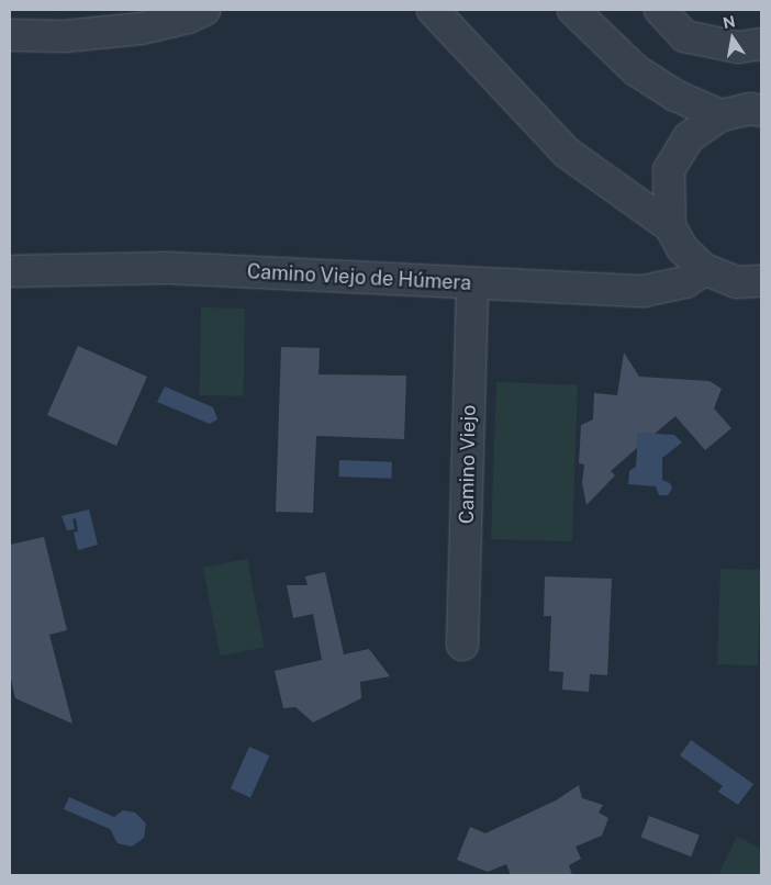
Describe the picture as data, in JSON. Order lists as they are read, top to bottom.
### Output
{
  "streets": {
    "street": ["Camino Viejo de Húmera", "Camino Viejo"]
  },
  "crossings": [
    ["Camino Viejo de Húmera", "Camino Viejo"]
  ],
  "north": "top"
}
